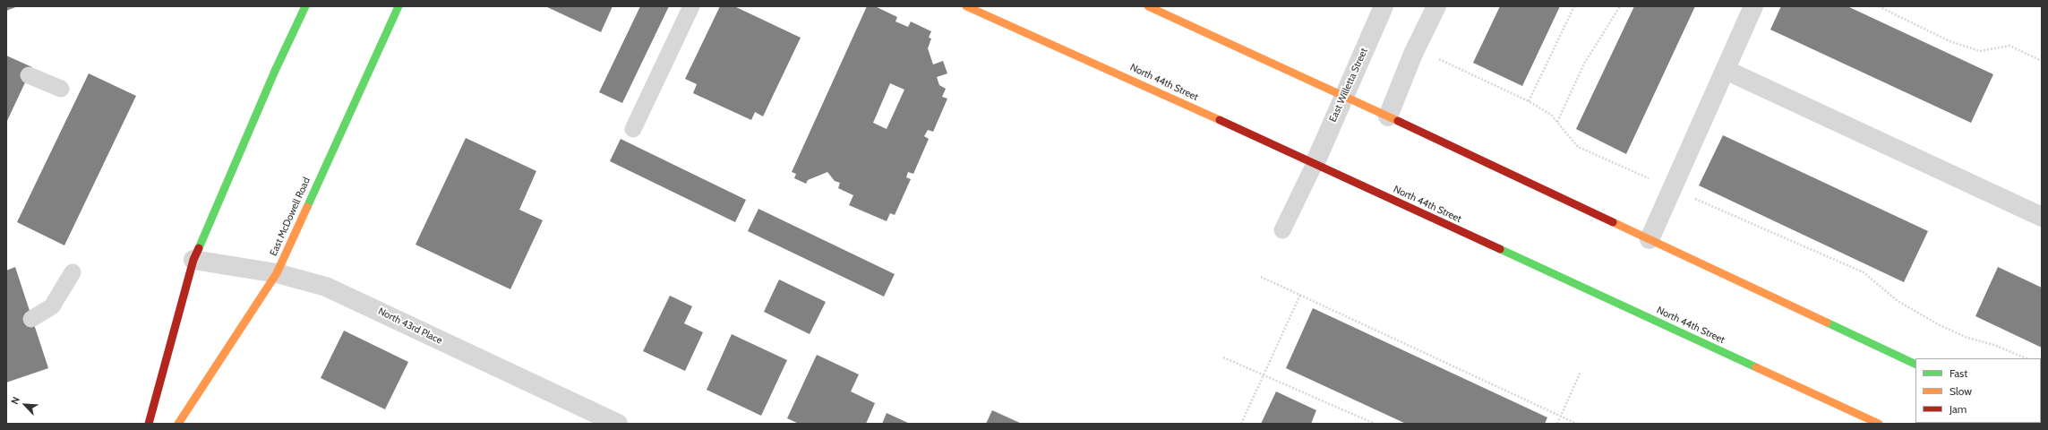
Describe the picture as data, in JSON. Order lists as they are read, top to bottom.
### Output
{
  "streets": {
    "main road": ["North 44th Street", "East McDowell Road"],
    "street": ["East Willetta Street", "North 43rd Place"]
  },
  "crossings": [
    ["North 44th Street", "East Willetta Street"],
    ["East McDowell Road", "North 43rd Place"]
  ],
  "legend": ["Fast", "Slow", "Jam"],
  "north": "top left"
}
